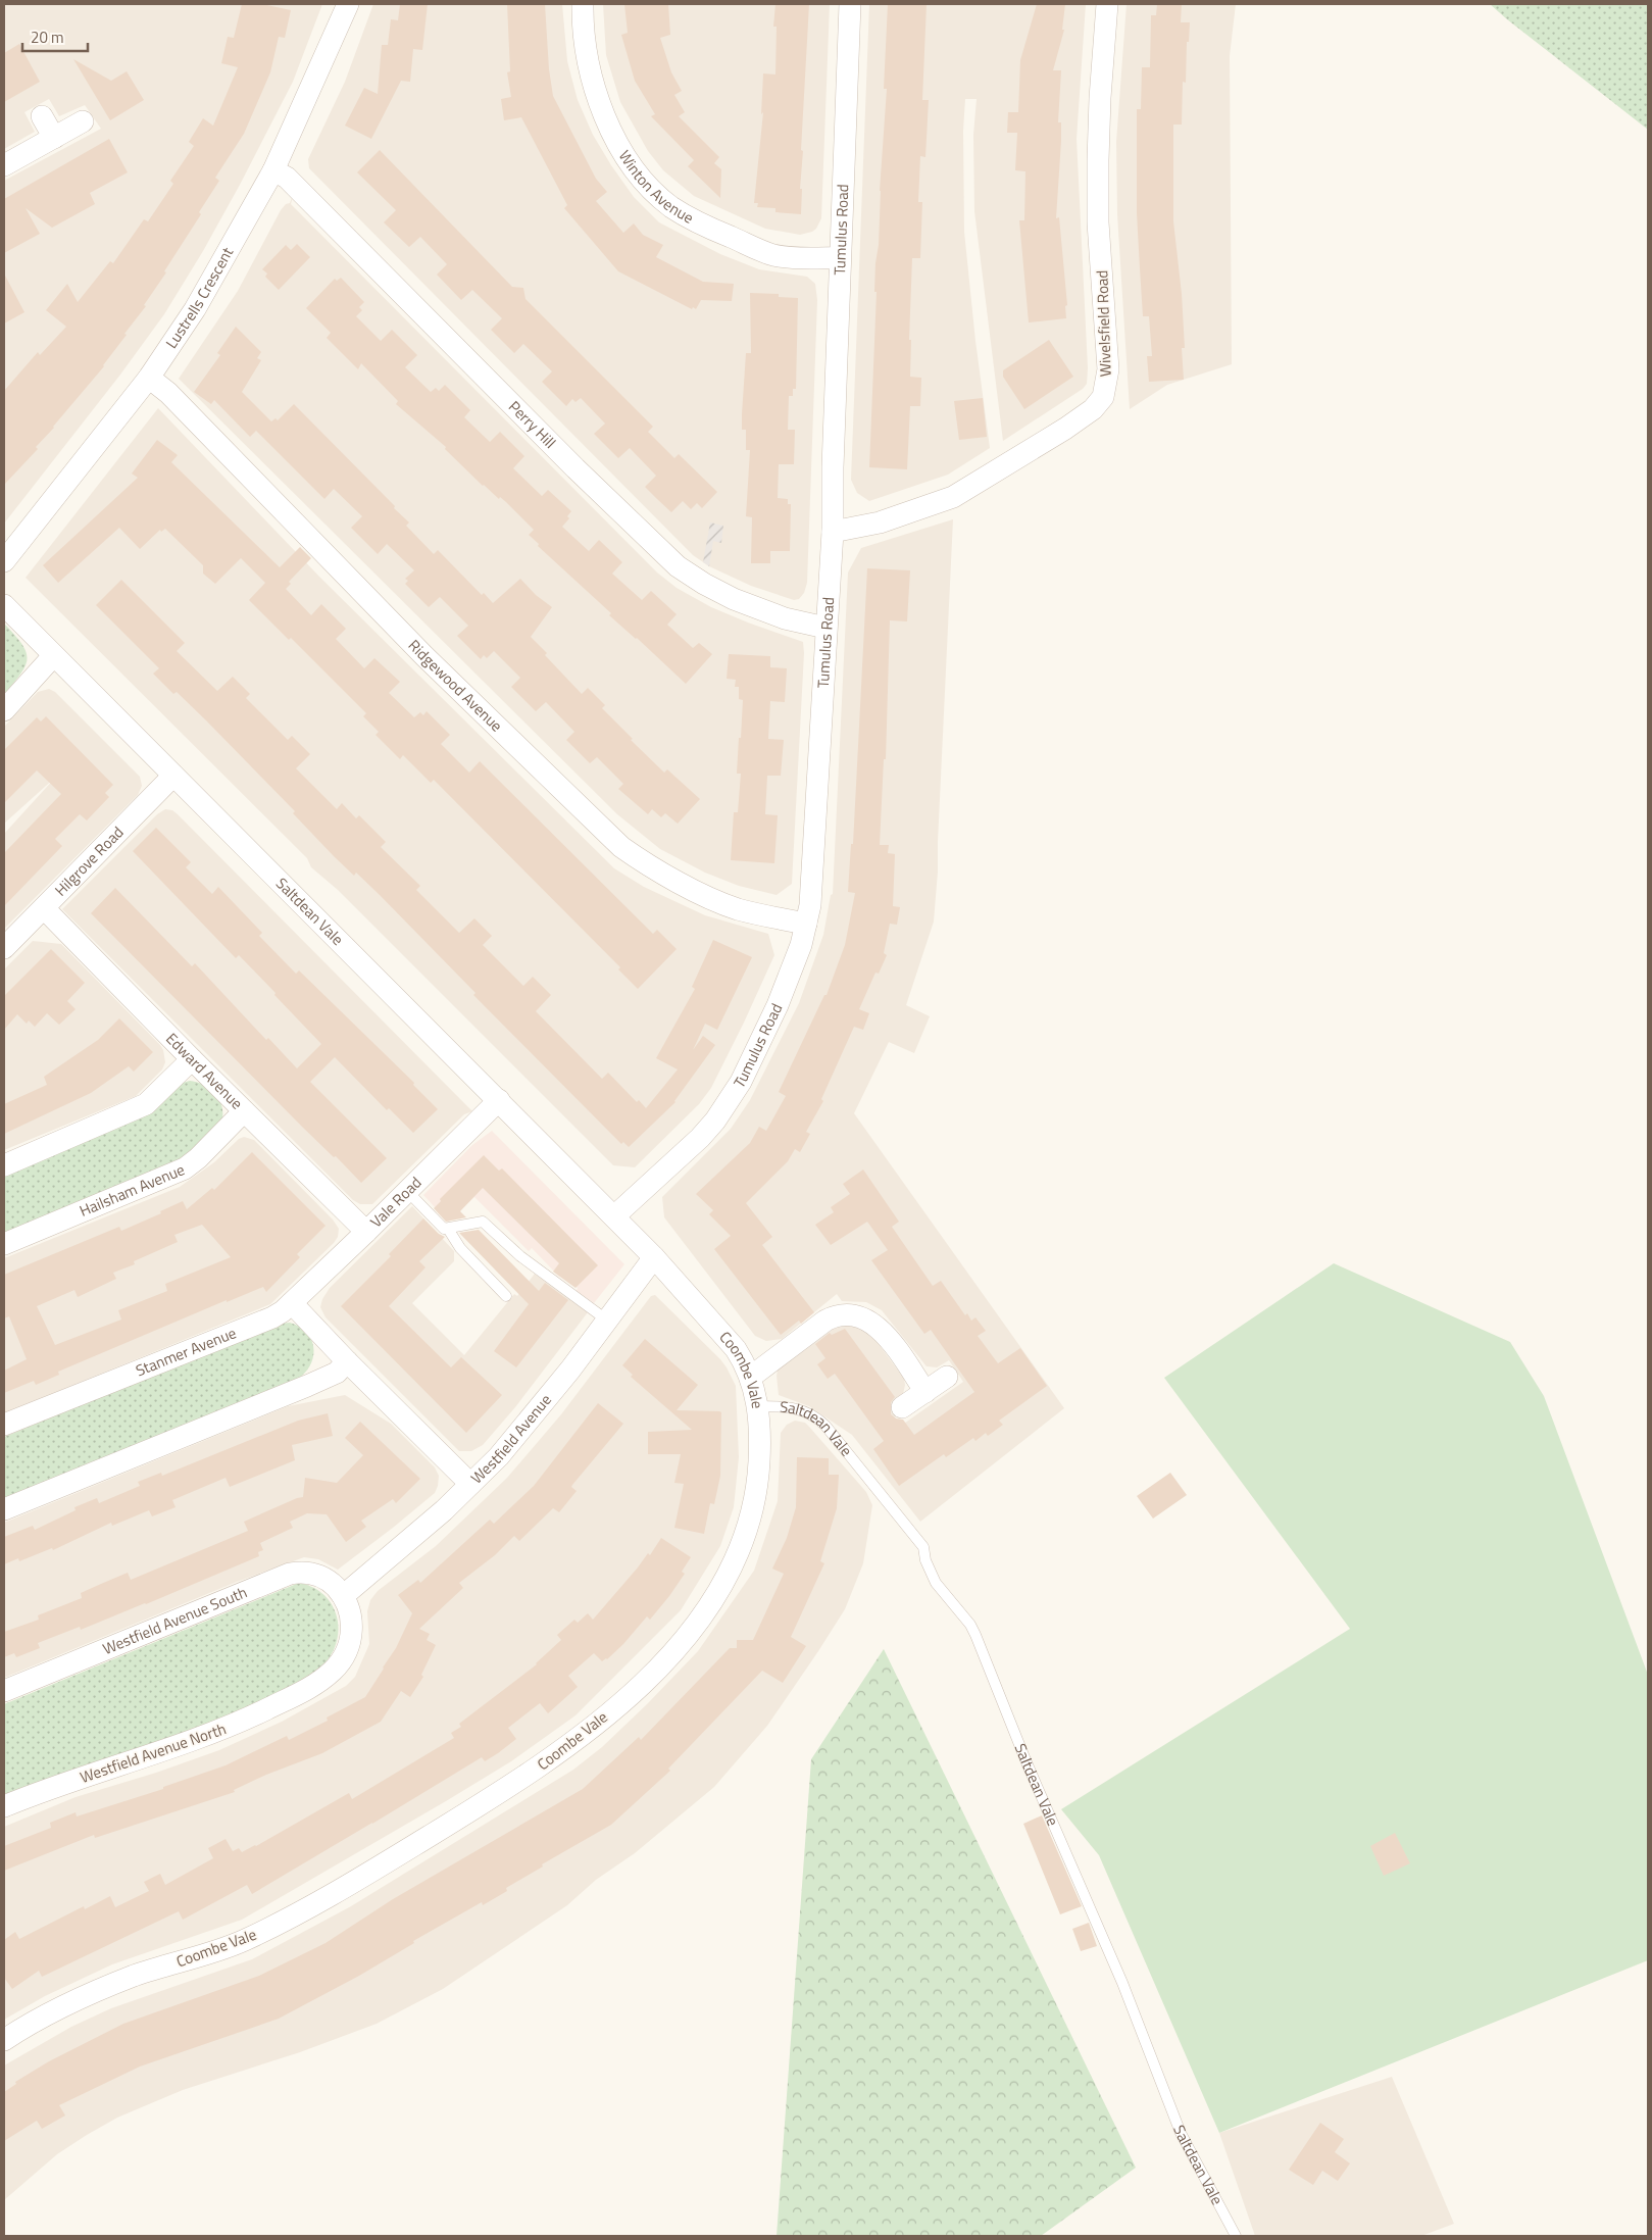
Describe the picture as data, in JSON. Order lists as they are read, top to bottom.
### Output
{
  "streets": {
    "street": [
      "Winton Avenue",
      "Tumulus Road",
      "Lustrells Crescent",
      "Wivelsfield Road",
      "Perry Hill",
      "Ridgewood Avenue",
      "Hilgrove Road",
      "Saltdean Vale",
      "Edward Avenue",
      "Hailsham Avenue",
      "Vale Road",
      "Stanmer Avenue",
      "Coombe Vale",
      "Westfield Avenue",
      "Westfield Avenue South",
      "Westfield Avenue North"
    ]
  },
  "crossings": [
    ["Winton Avenue", "Tumulus Road"],
    ["Tumulus Road", "Wivelsfield Road"],
    ["Tumulus Road", "Perry Hill"],
    ["Tumulus Road", "Ridgewood Avenue"],
    ["Tumulus Road", "Saltdean Vale"],
    ["Tumulus Road", "Coombe Vale"],
    ["Lustrells Crescent", "Perry Hill"],
    ["Lustrells Crescent", "Ridgewood Avenue"],
    ["Hilgrove Road", "Saltdean Vale"],
    ["Hilgrove Road", "Edward Avenue"],
    ["Saltdean Vale", "Vale Road"],
    ["Saltdean Vale", "Coombe Vale"],
    ["Edward Avenue", "Hailsham Avenue"],
    ["Edward Avenue", "Vale Road"],
    ["Vale Road", "Stanmer Avenue"],
    ["Coombe Vale", "Westfield Avenue"],
    ["Westfield Avenue", "Westfield Avenue South"],
    ["Westfield Avenue", "Westfield Avenue North"],
    ["Westfield Avenue South", "Westfield Avenue North"]
  ],
  "scale_bar": "20 m"
}
